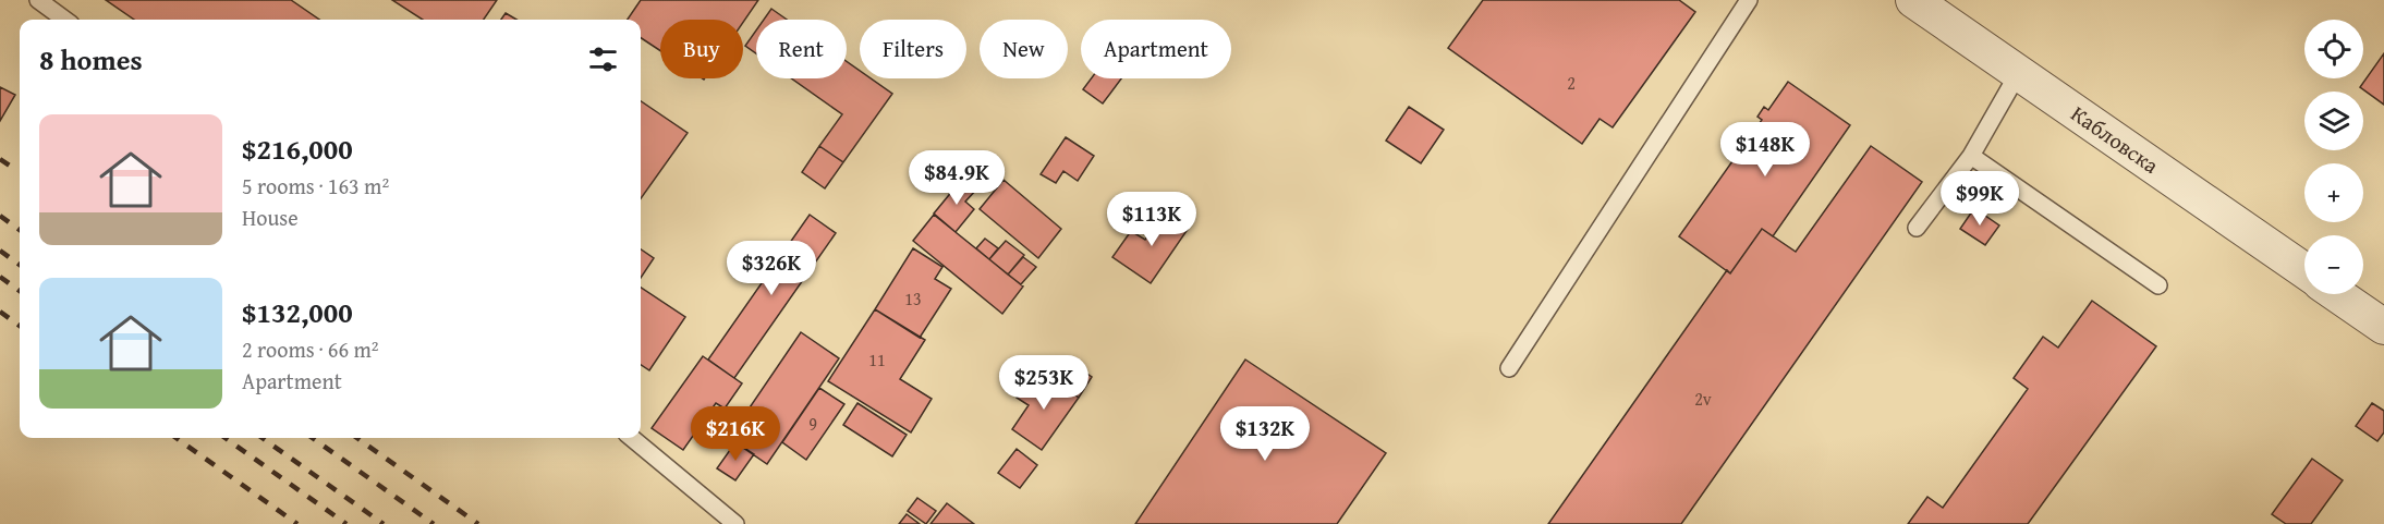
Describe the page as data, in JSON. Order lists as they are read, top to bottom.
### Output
{
  "streets": {
    "street": ["Кабловска"]
  },
  "house_numbers": [
    "2",
    "13",
    "11",
    "2v",
    "9"
  ],
  "page": {
    "map_buttons": ["+", "−"],
    "chip": [
      "Buy",
      "Rent",
      "Filters",
      "New",
      "Apartment"
    ],
    "heading": "8 homes",
    "list": [
      {
        "name": "$216,000",
        "note": "5 rooms · 163 m² · House"
      },
      {
        "name": "$132,000",
        "note": "2 rooms · 66 m² · Apartment"
      }
    ],
    "price": [
      "$148K",
      "$84.9K",
      "$99K",
      "$113K",
      "$326K",
      "$253K",
      "$216K",
      "$132K"
    ]
  }
}
